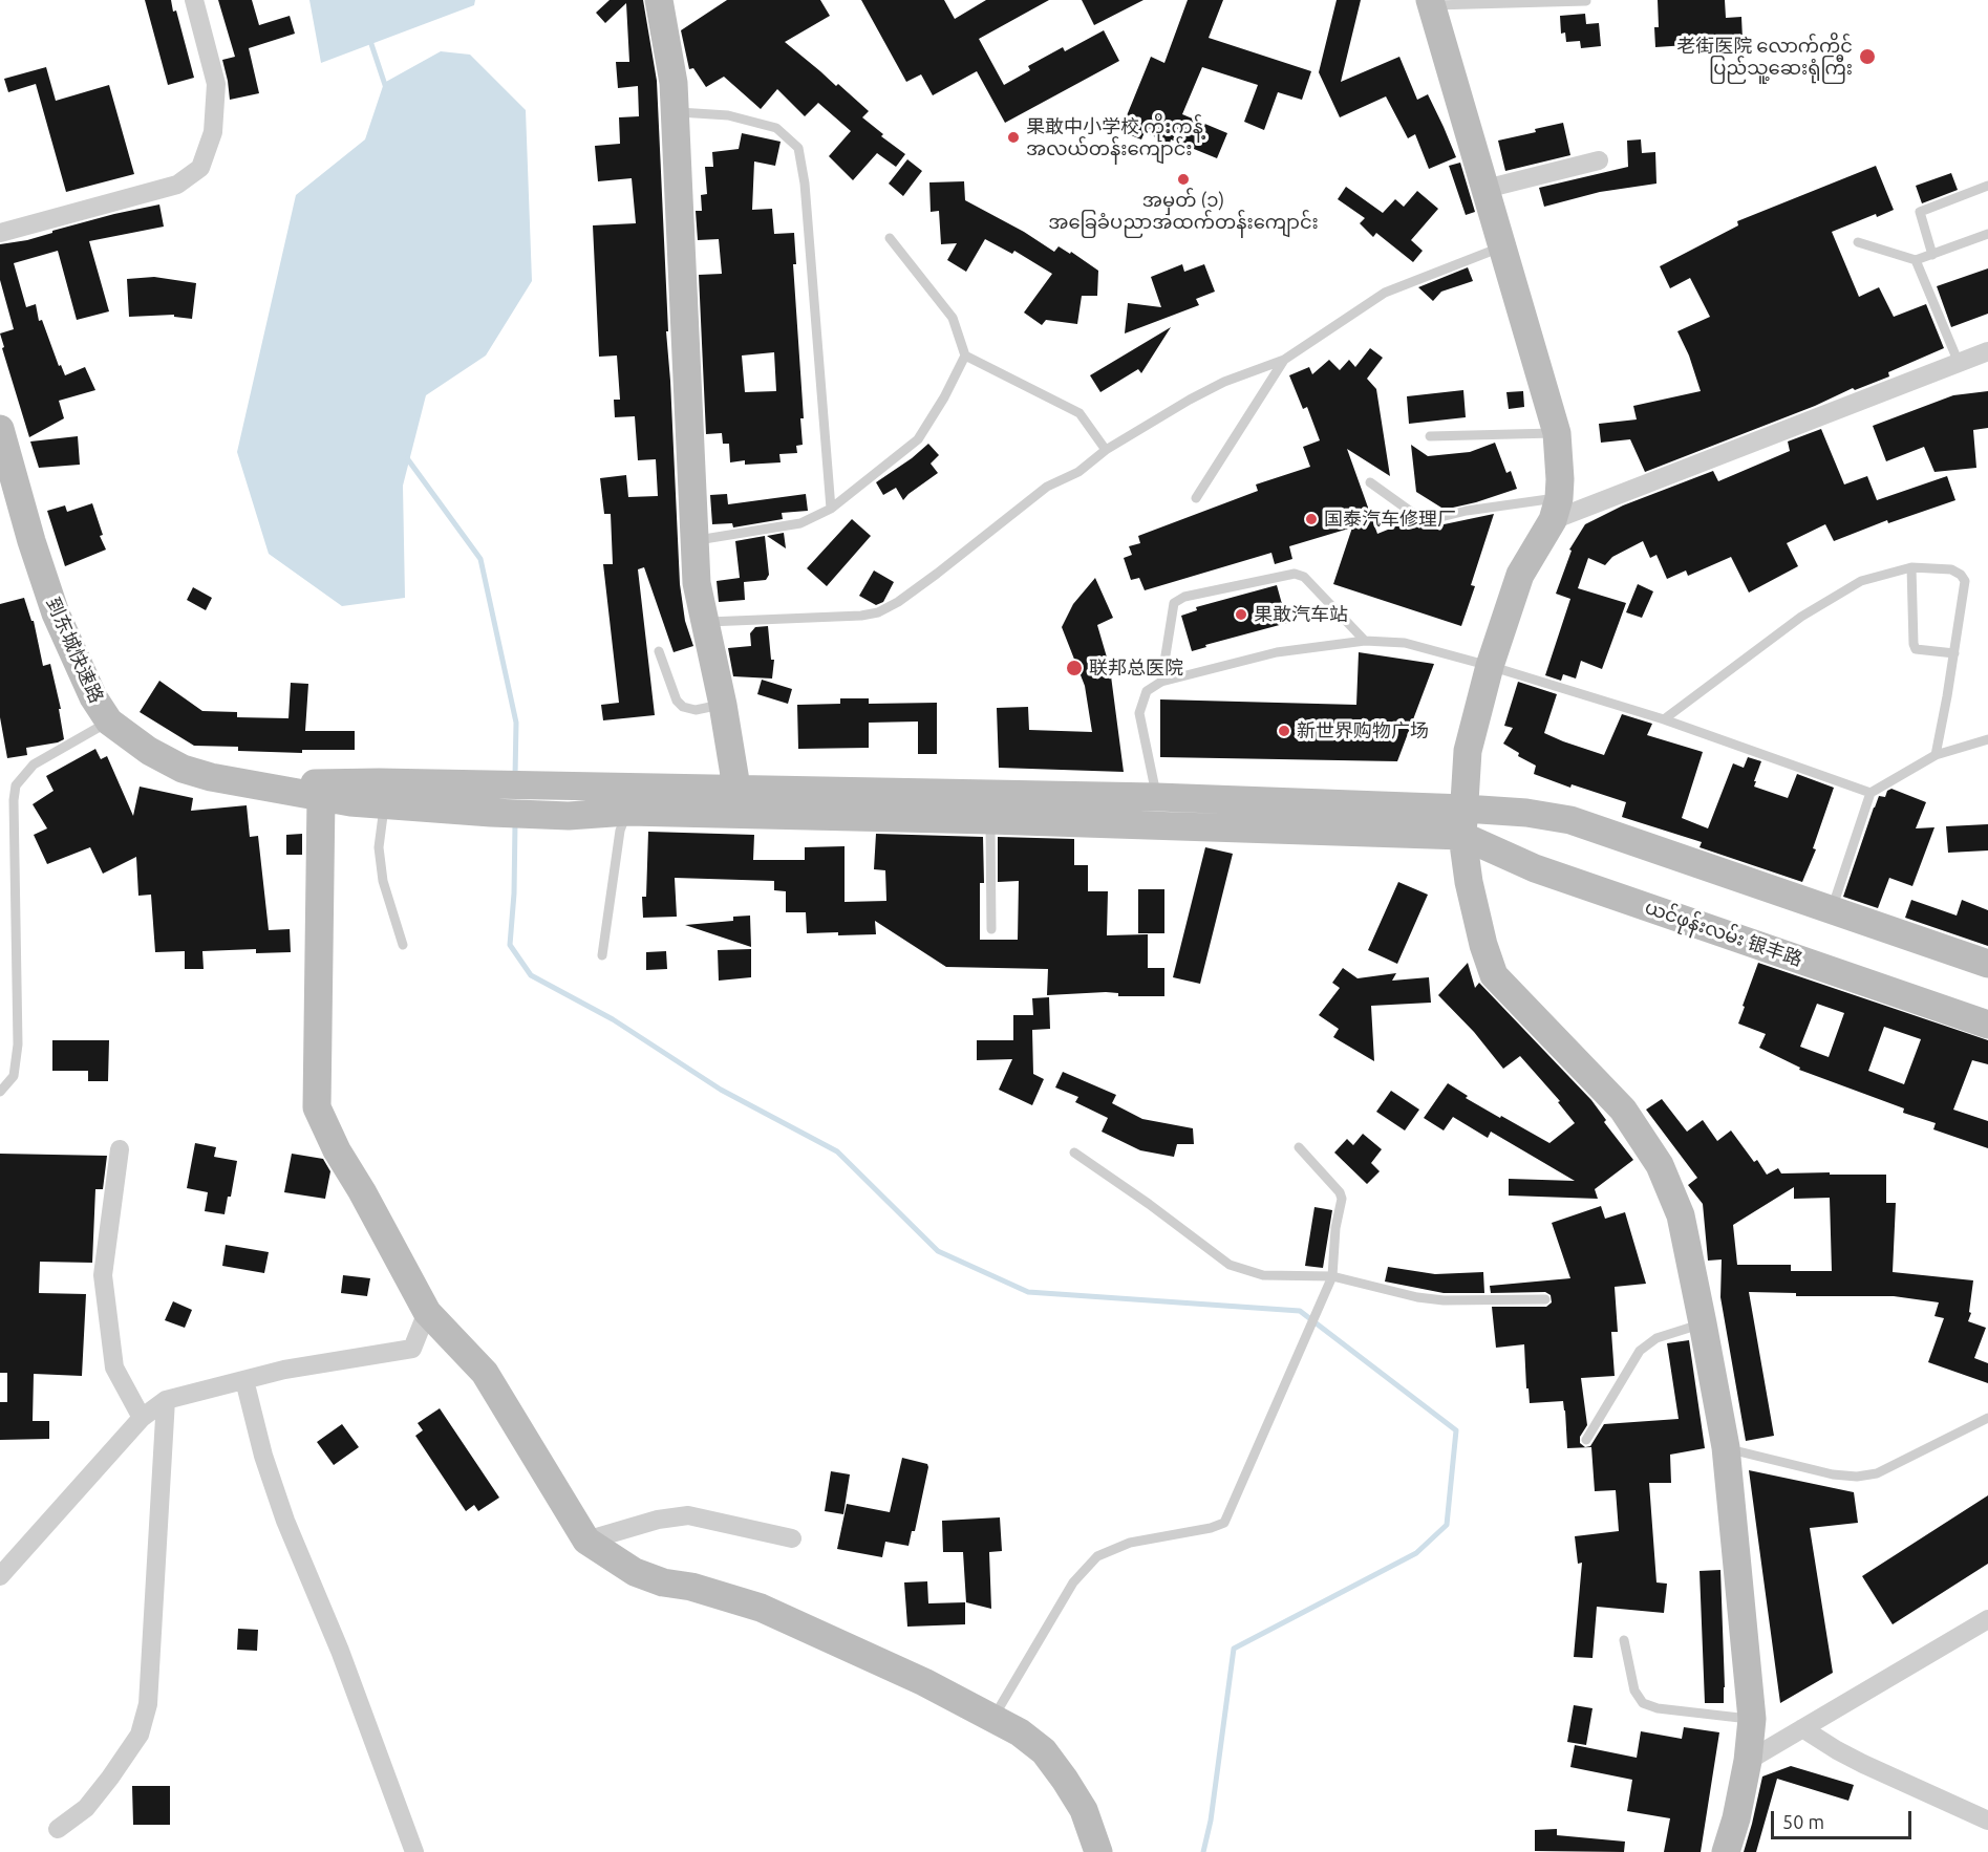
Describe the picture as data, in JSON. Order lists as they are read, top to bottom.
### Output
{
  "streets": {
    "main road": ["到东城快速路", "ယင်ဖုန်းလမ်း 银丰路"]
  },
  "places": [
    "老街医院 လောက်ကိုင် ပြည်သူ့ဆေးရုံကြီး",
    "果敢中小学校 ကိုးကန့် အလယ်တန်းကျောင်း",
    "အမှတ် (၁) အခြေခံပညာအထက်တန်းကျောင်း",
    "国泰汽车修理厂",
    "果敢汽车站",
    "联邦总医院",
    "新世界购物广场"
  ],
  "scale_bar": "50 m"
}
